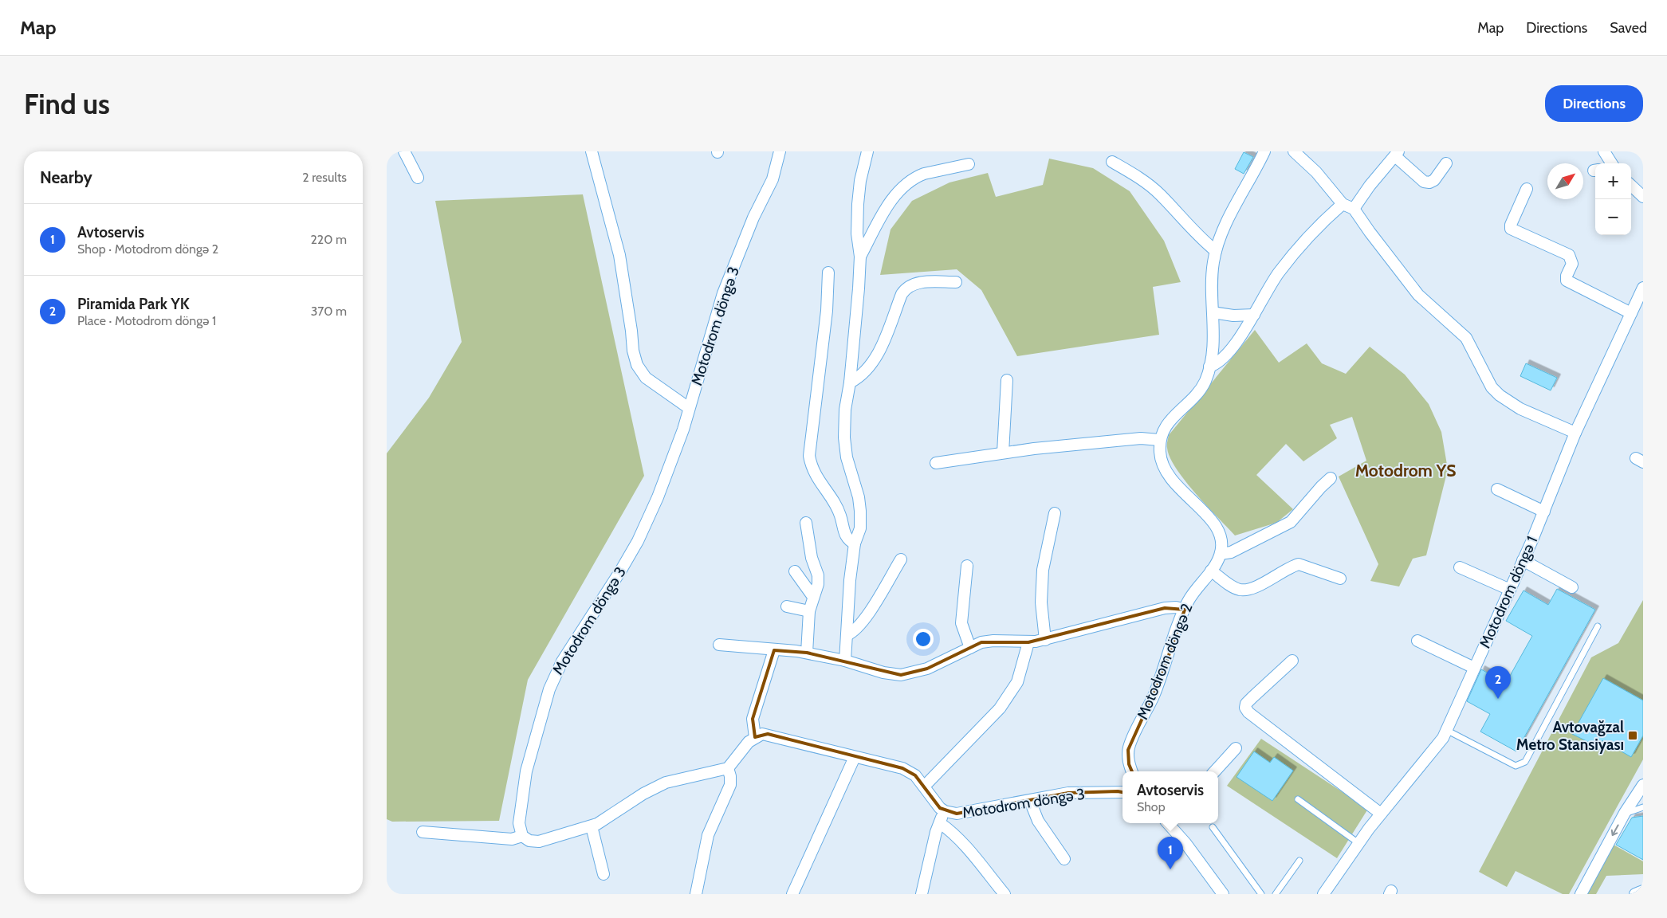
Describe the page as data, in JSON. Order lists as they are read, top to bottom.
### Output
{
  "streets": {
    "street": ["Motodrom döngə 3", "Motodrom döngə 1", "Motodrom döngə 2"]
  },
  "districts": ["Motodrom YS"],
  "places": {
    "transit": ["Avtovağzal Metro Stansiyası"]
  },
  "north": "top right",
  "page": {
    "header": "Map",
    "nav": ["Map", "Directions", "Saved"],
    "buttons": "Directions",
    "title": "Find us",
    "heading": ["Nearby", "2 results"],
    "map_buttons": ["+", "−"],
    "list": [
      {
        "mark": "1",
        "name": "Avtoservis",
        "note": "Shop · Motodrom döngə 2",
        "value": "220 m"
      },
      {
        "mark": "2",
        "name": "Piramida Park YK",
        "note": "Place · Motodrom döngə 1",
        "value": "370 m"
      }
    ],
    "pins": ["2", "1"],
    "popup": ["Avtoservis", "Shop"]
  }
}
